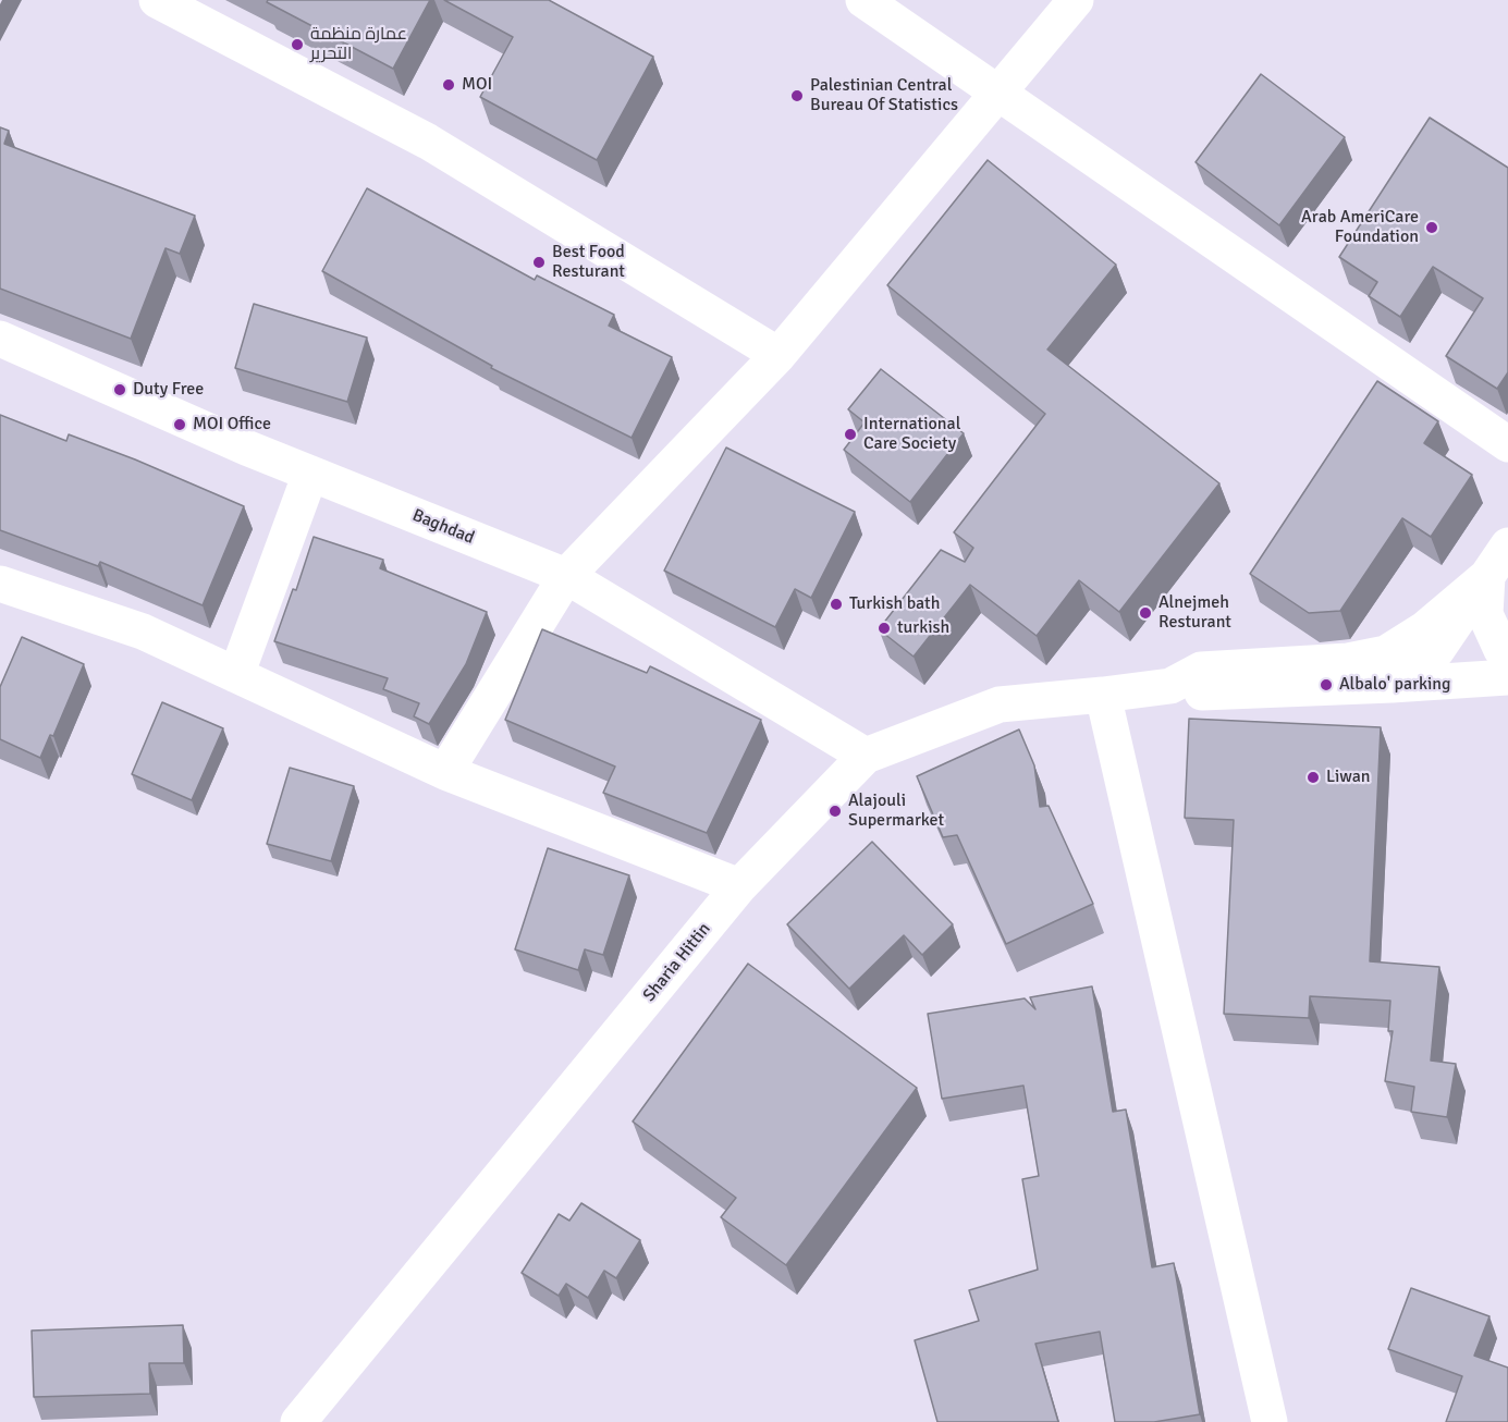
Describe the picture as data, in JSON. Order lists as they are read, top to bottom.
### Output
{
  "streets": {
    "street": ["Baghdad", "Sharia Hittin"]
  },
  "crossings": [
    ["Baghdad", "Sharia Hittin"]
  ],
  "places": [
    "عمارة منظمة التحرير",
    "MOI",
    "Palestinian Central Bureau Of Statistics",
    "Arab AmeriCare Foundation",
    "Best Food Resturant",
    "Duty Free",
    "MOI Office",
    "International Care Society",
    "Turkish bath",
    "Alnejmeh Resturant",
    "turkish",
    "Albalo' parking",
    "Liwan",
    "Alajouli Supermarket"
  ]
}
